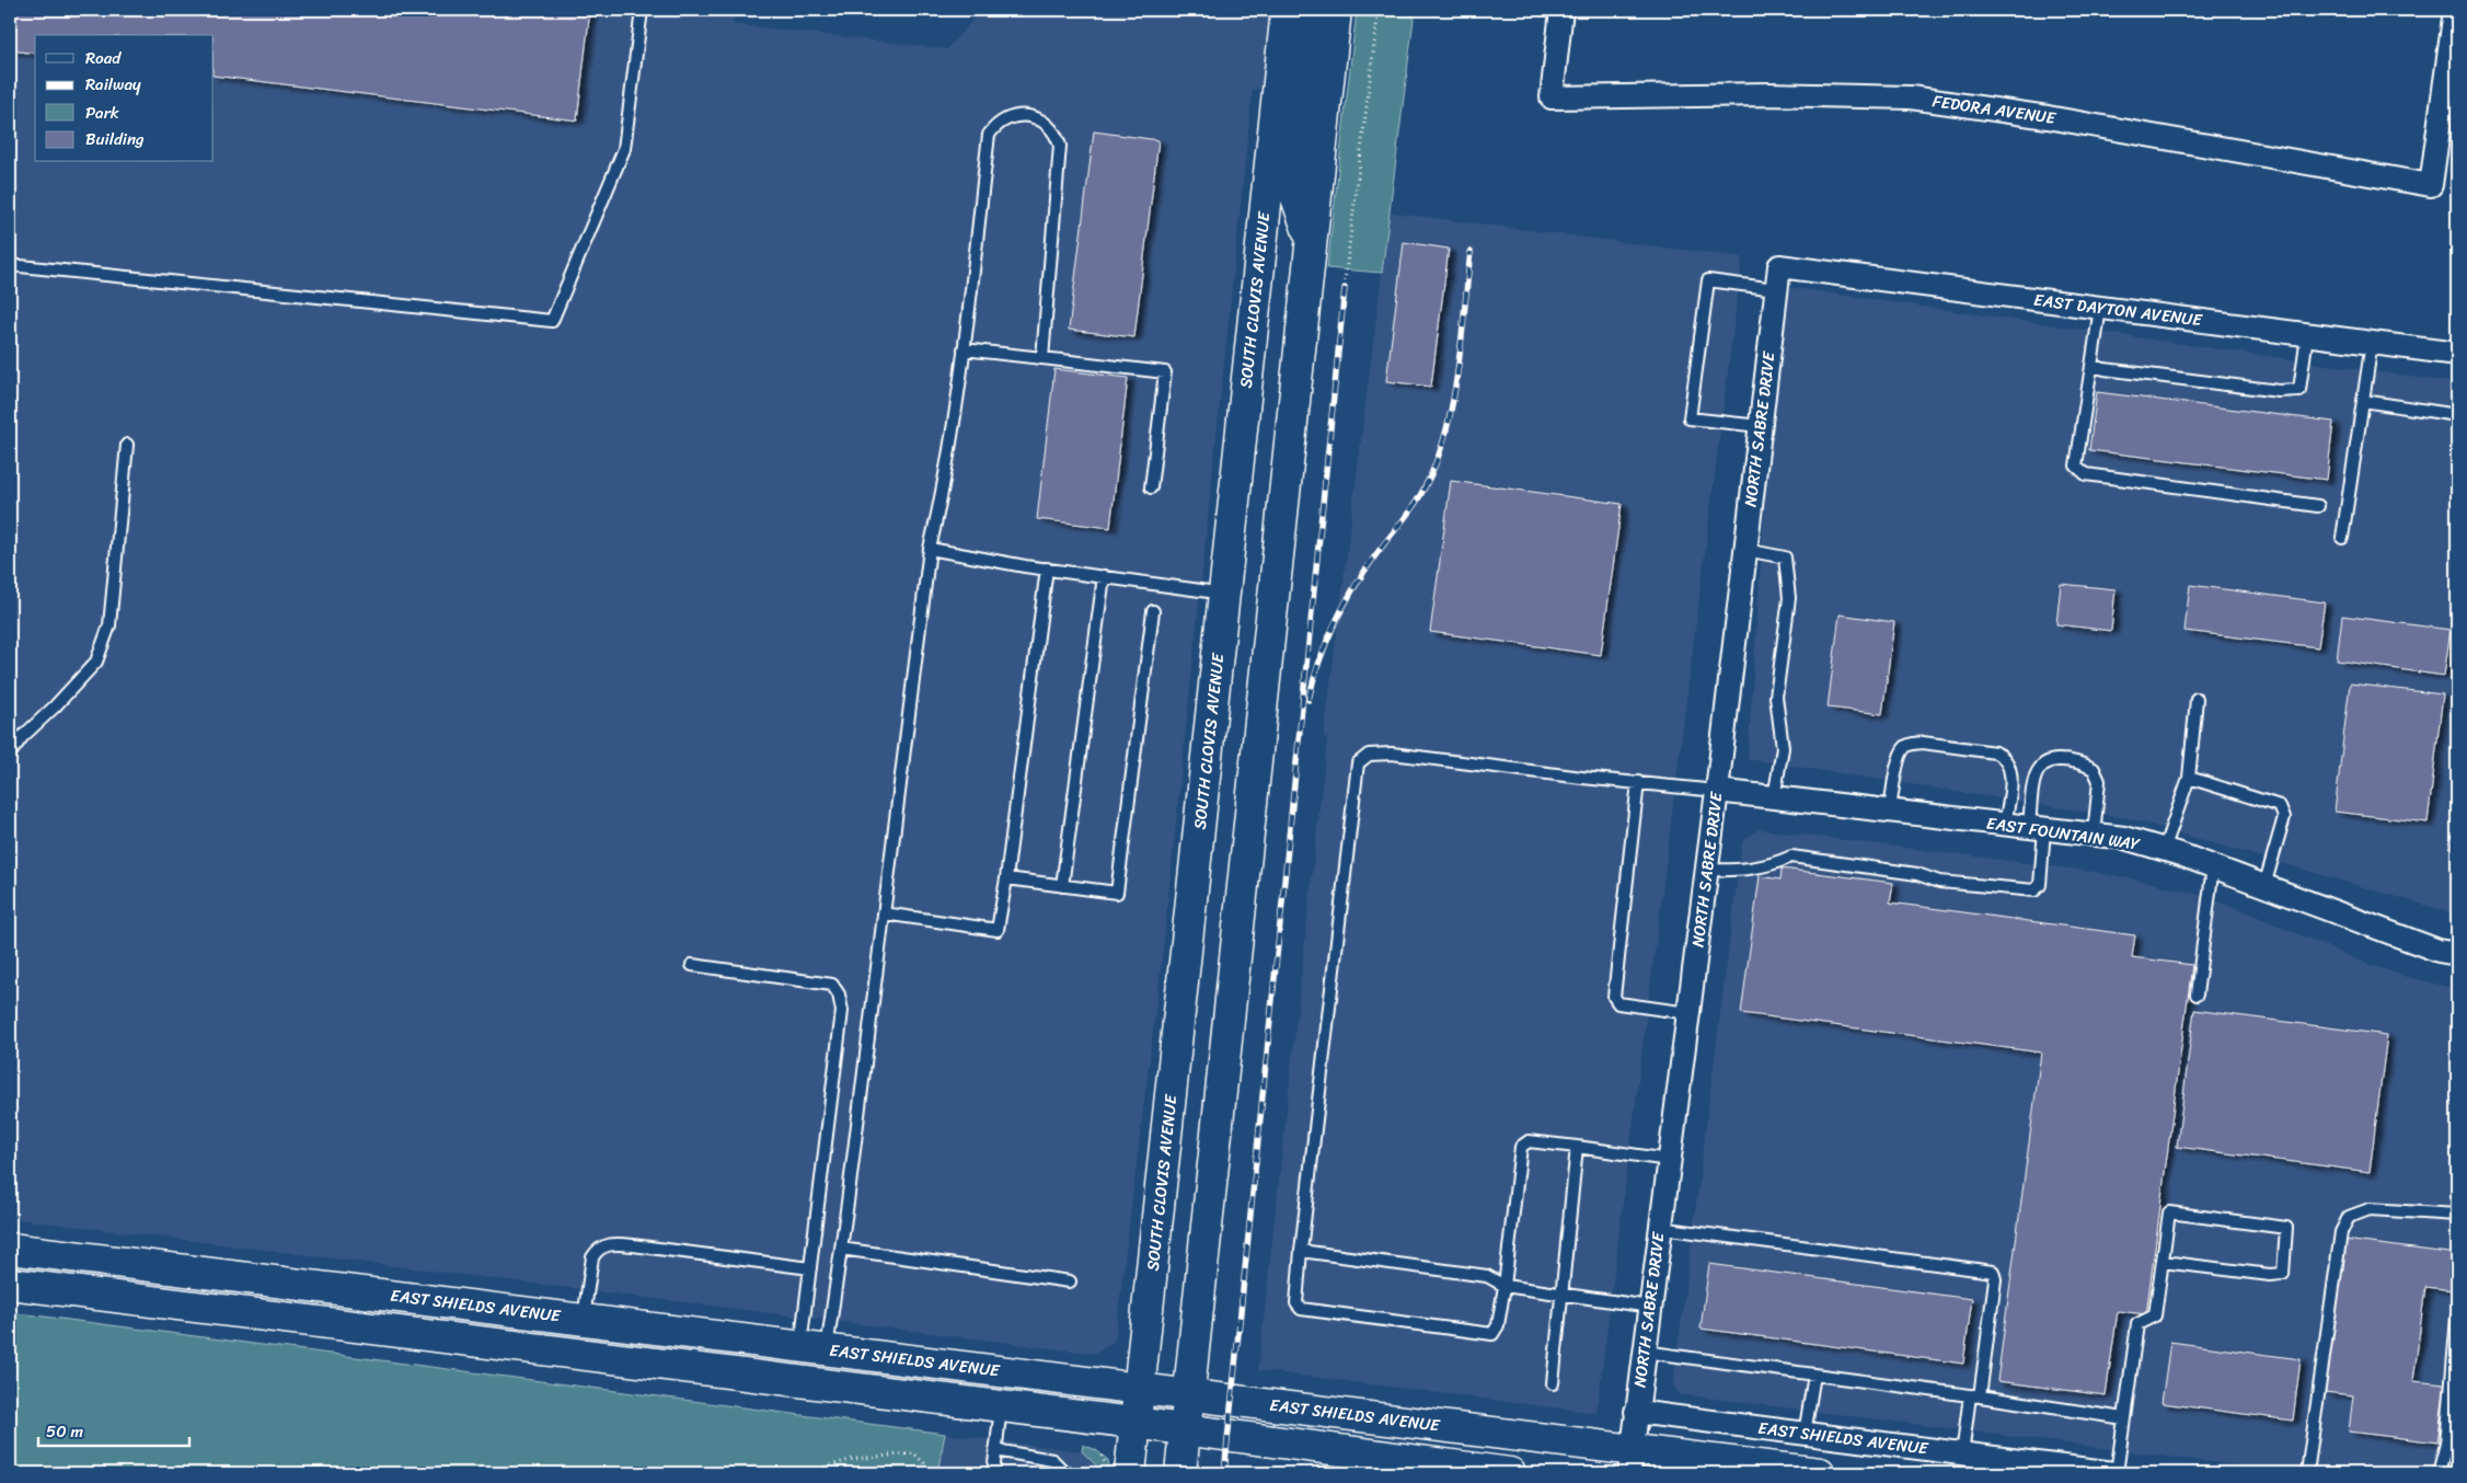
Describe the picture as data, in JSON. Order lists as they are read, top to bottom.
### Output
{
  "streets": {
    "main road": ["SOUTH CLOVIS AVENUE", "EAST SHIELDS AVENUE"],
    "street": [
      "FEDORA AVENUE",
      "EAST DAYTON AVENUE",
      "NORTH SABRE DRIVE",
      "EAST FOUNTAIN WAY"
    ]
  },
  "crossings": [
    ["SOUTH CLOVIS AVENUE", "EAST SHIELDS AVENUE"],
    ["EAST DAYTON AVENUE", "NORTH SABRE DRIVE"],
    ["NORTH SABRE DRIVE", "EAST FOUNTAIN WAY"],
    ["NORTH SABRE DRIVE", "EAST SHIELDS AVENUE"]
  ],
  "legend": [
    "Road",
    "Railway",
    "Park",
    "Building"
  ],
  "scale_bar": "50 m"
}
